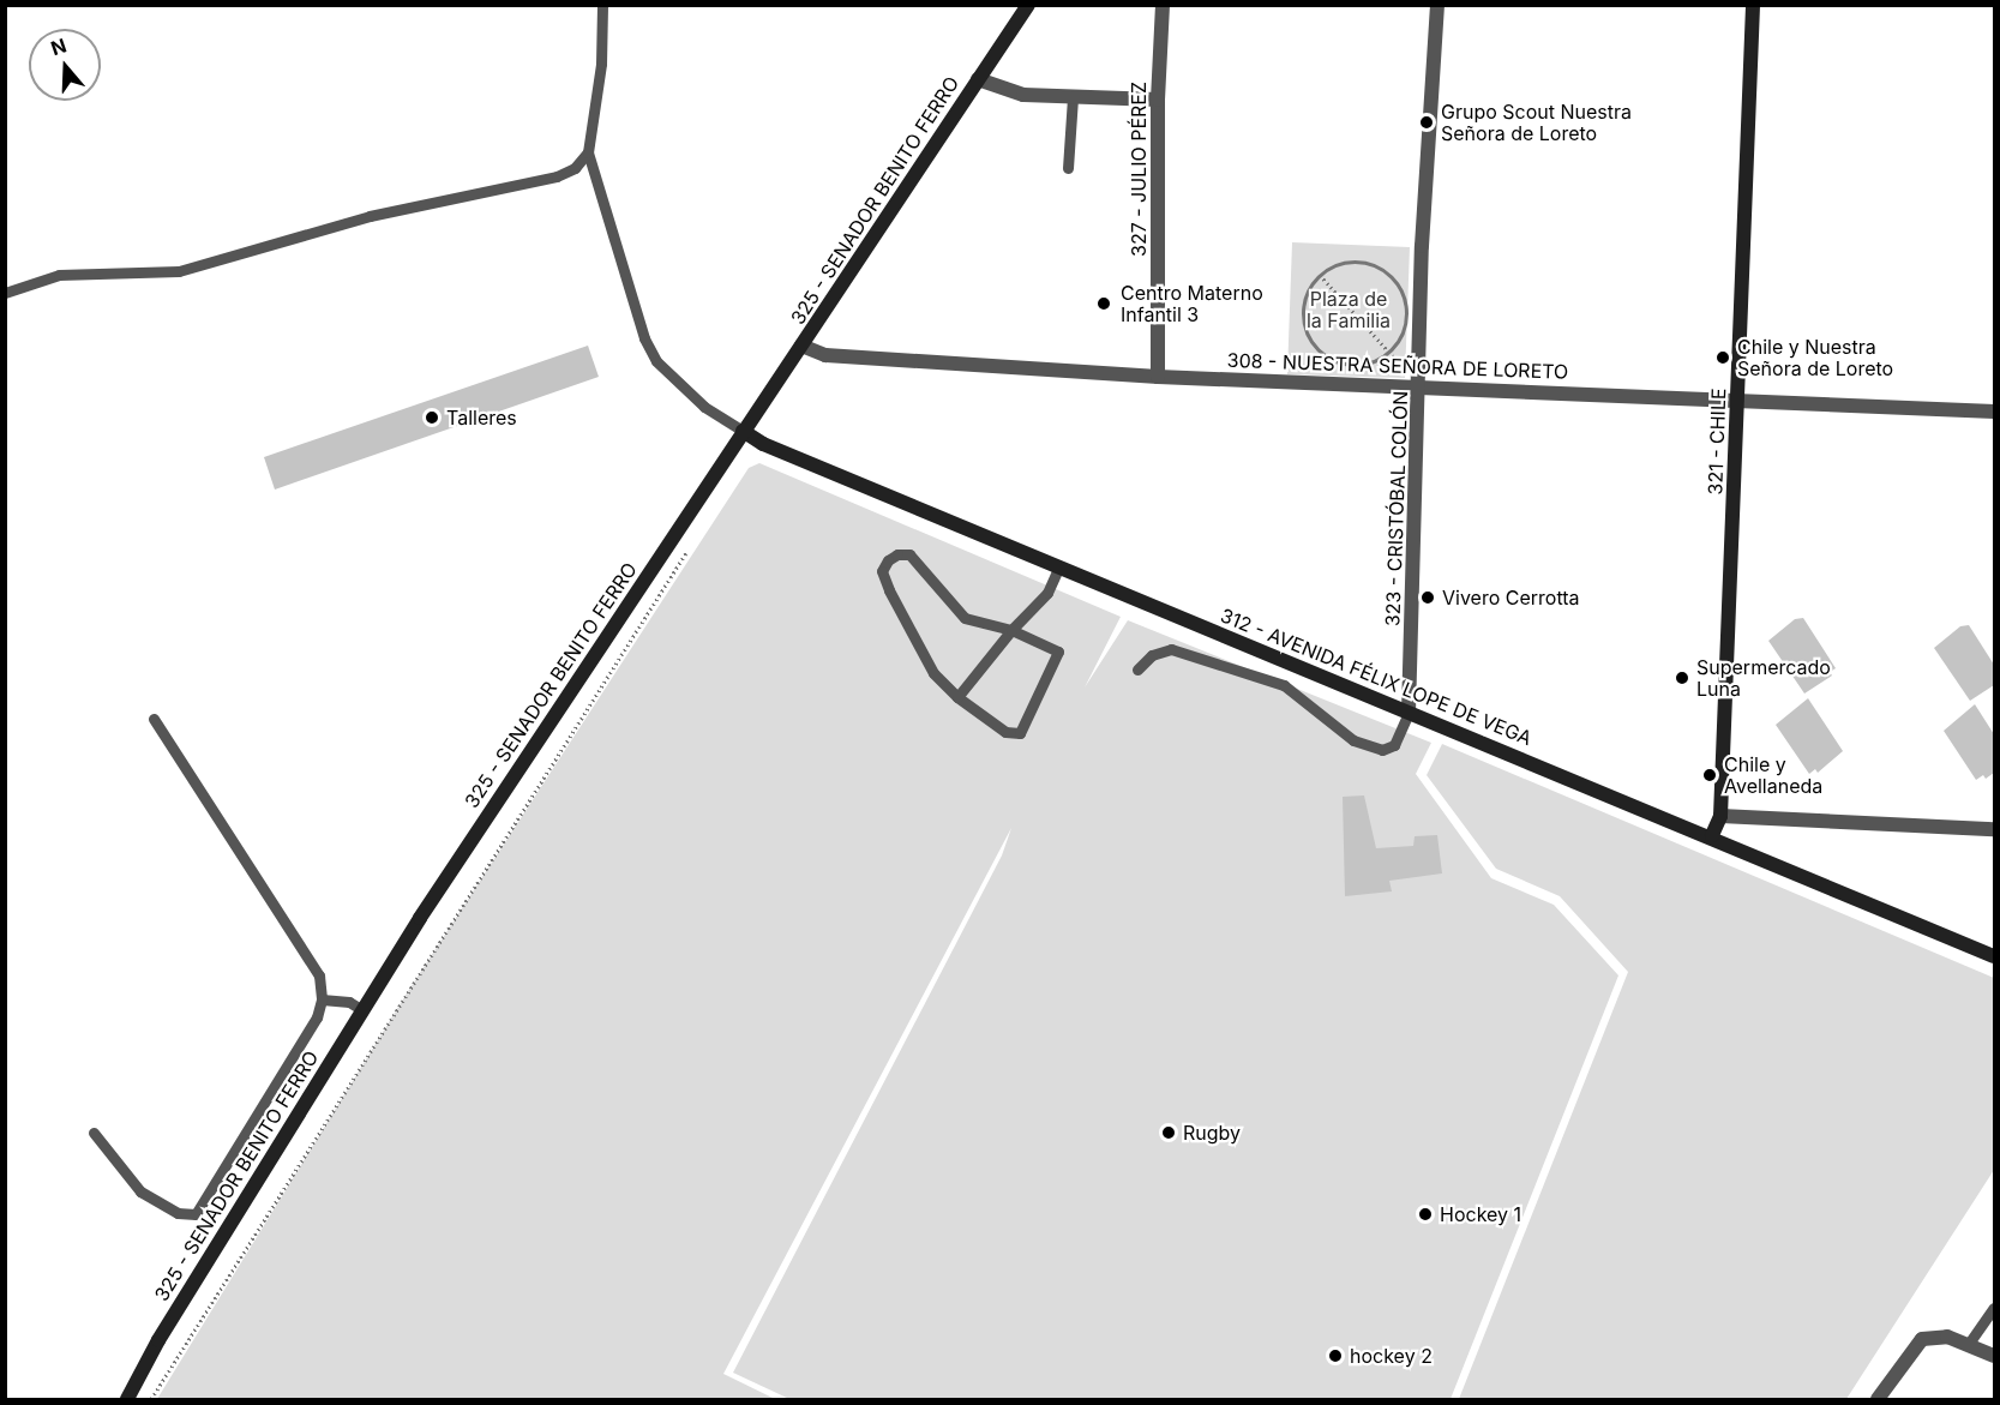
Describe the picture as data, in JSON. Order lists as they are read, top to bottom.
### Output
{
  "streets": {
    "street": [
      "327 - JULIO PÉREZ",
      "325 - SENADOR BENITO FERRO",
      "308 - NUESTRA SEÑORA DE LORETO",
      "321 - CHILE",
      "323 - CRISTÓBAL COLÓN",
      "312 - AVENIDA FÉLIX LOPE DE VEGA"
    ]
  },
  "crossings": [
    ["327 - JULIO PÉREZ", "308 - NUESTRA SEÑORA DE LORETO"],
    ["325 - SENADOR BENITO FERRO", "308 - NUESTRA SEÑORA DE LORETO"],
    ["325 - SENADOR BENITO FERRO", "312 - AVENIDA FÉLIX LOPE DE VEGA"],
    ["308 - NUESTRA SEÑORA DE LORETO", "321 - CHILE"],
    ["308 - NUESTRA SEÑORA DE LORETO", "323 - CRISTÓBAL COLÓN"],
    ["321 - CHILE", "312 - AVENIDA FÉLIX LOPE DE VEGA"],
    ["323 - CRISTÓBAL COLÓN", "312 - AVENIDA FÉLIX LOPE DE VEGA"]
  ],
  "parks": ["Plaza de la Familia"],
  "places": [
    "Grupo Scout Nuestra Señora de Loreto",
    "Centro Materno Infantil 3",
    "Chile y Nuestra Señora de Loreto",
    "Talleres",
    "Vivero Cerrotta",
    "Supermercado Luna",
    "Chile y Avellaneda",
    "Rugby",
    "Hockey 1",
    "hockey 2"
  ],
  "north": "top"
}
